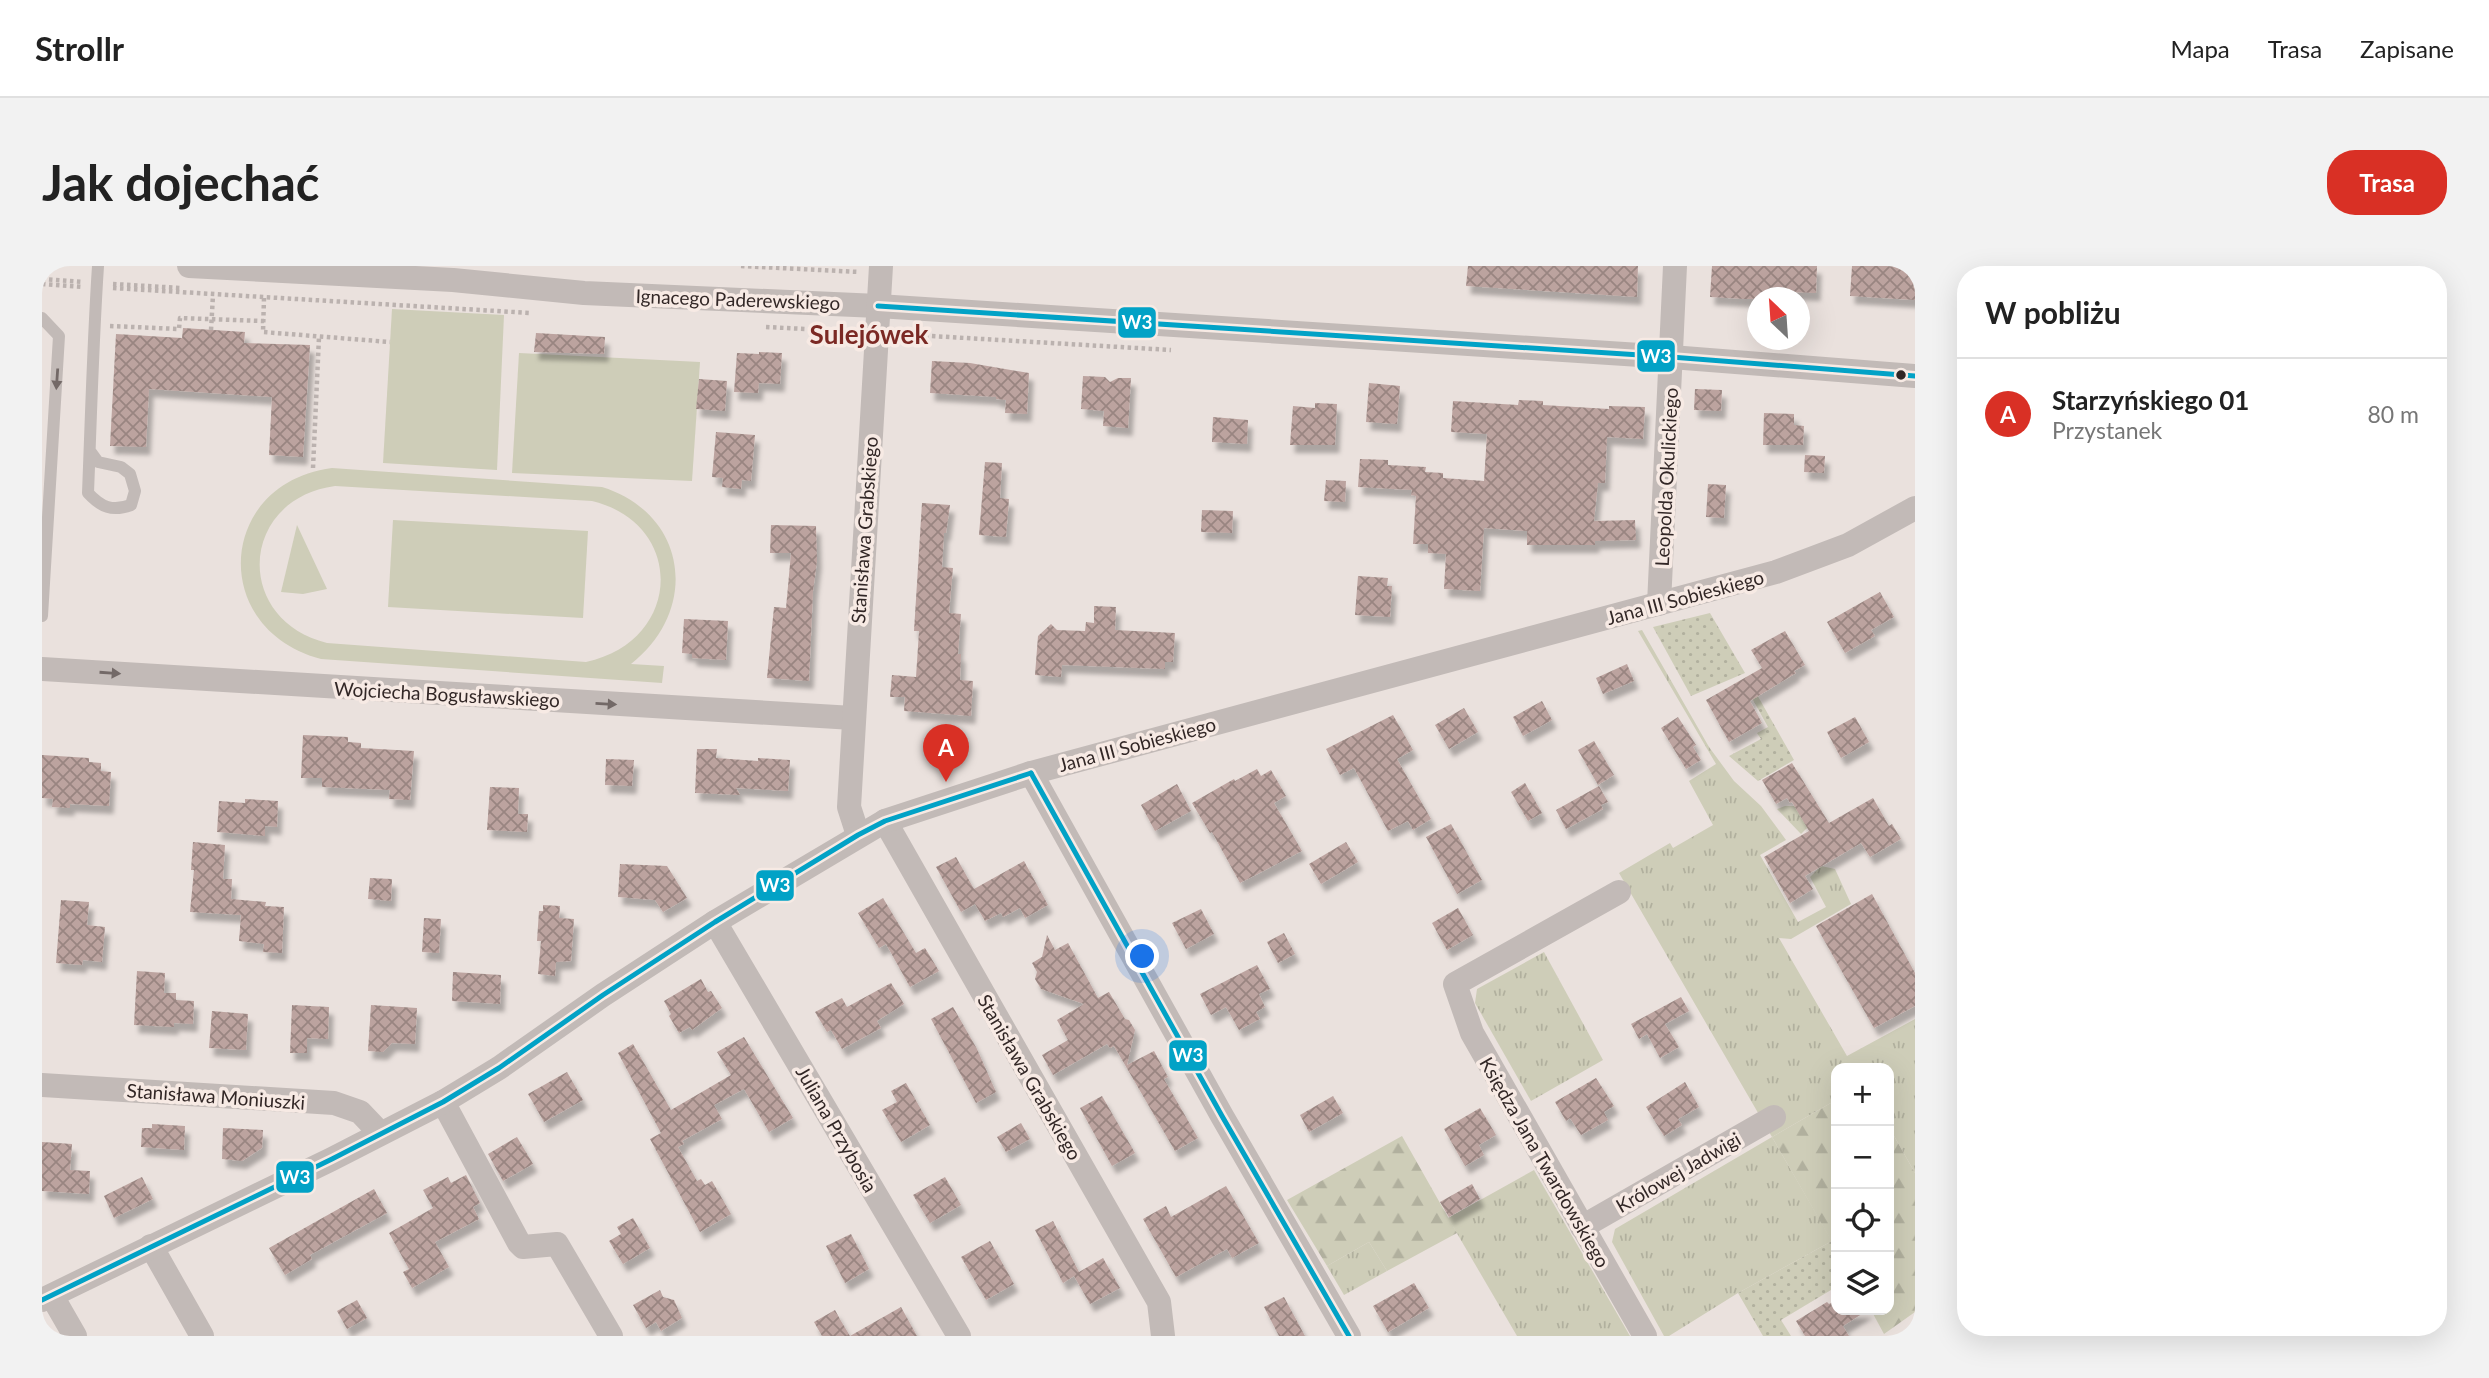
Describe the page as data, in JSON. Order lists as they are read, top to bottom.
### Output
{
  "streets": {
    "street": [
      "Ignacego Paderewskiego",
      "Leopolda Okulickiego",
      "Stanisława Grabskiego",
      "Jana III Sobieskiego",
      "Wojciecha Bogusławskiego",
      "Stanisława Moniuszki",
      "Juliana Przybosia",
      "Księdza Jana Twardowskiego",
      "Królowej Jadwigi"
    ]
  },
  "crossings": [
    ["Ignacego Paderewskiego", "Leopolda Okulickiego"],
    ["Ignacego Paderewskiego", "Stanisława Grabskiego"],
    ["Leopolda Okulickiego", "Jana III Sobieskiego"],
    ["Stanisława Grabskiego", "Jana III Sobieskiego"],
    ["Stanisława Grabskiego", "Wojciecha Bogusławskiego"],
    ["Jana III Sobieskiego", "Stanisława Moniuszki"],
    ["Jana III Sobieskiego", "Juliana Przybosia"],
    ["Księdza Jana Twardowskiego", "Królowej Jadwigi"]
  ],
  "one_way": ["Wojciecha Bogusławskiego"],
  "districts": ["Sulejówek"],
  "lines": ["transit line W3"],
  "north": "top left",
  "page": {
    "header": "Strollr",
    "nav": ["Mapa", "Trasa", "Zapisane"],
    "buttons": "Trasa",
    "title": "Jak dojechać",
    "heading": "W pobliżu",
    "list": [
      {
        "mark": "A",
        "name": "Starzyńskiego 01",
        "note": "Przystanek",
        "value": "80 m"
      }
    ],
    "pins": "A",
    "map_buttons": ["+", "−"]
  }
}
